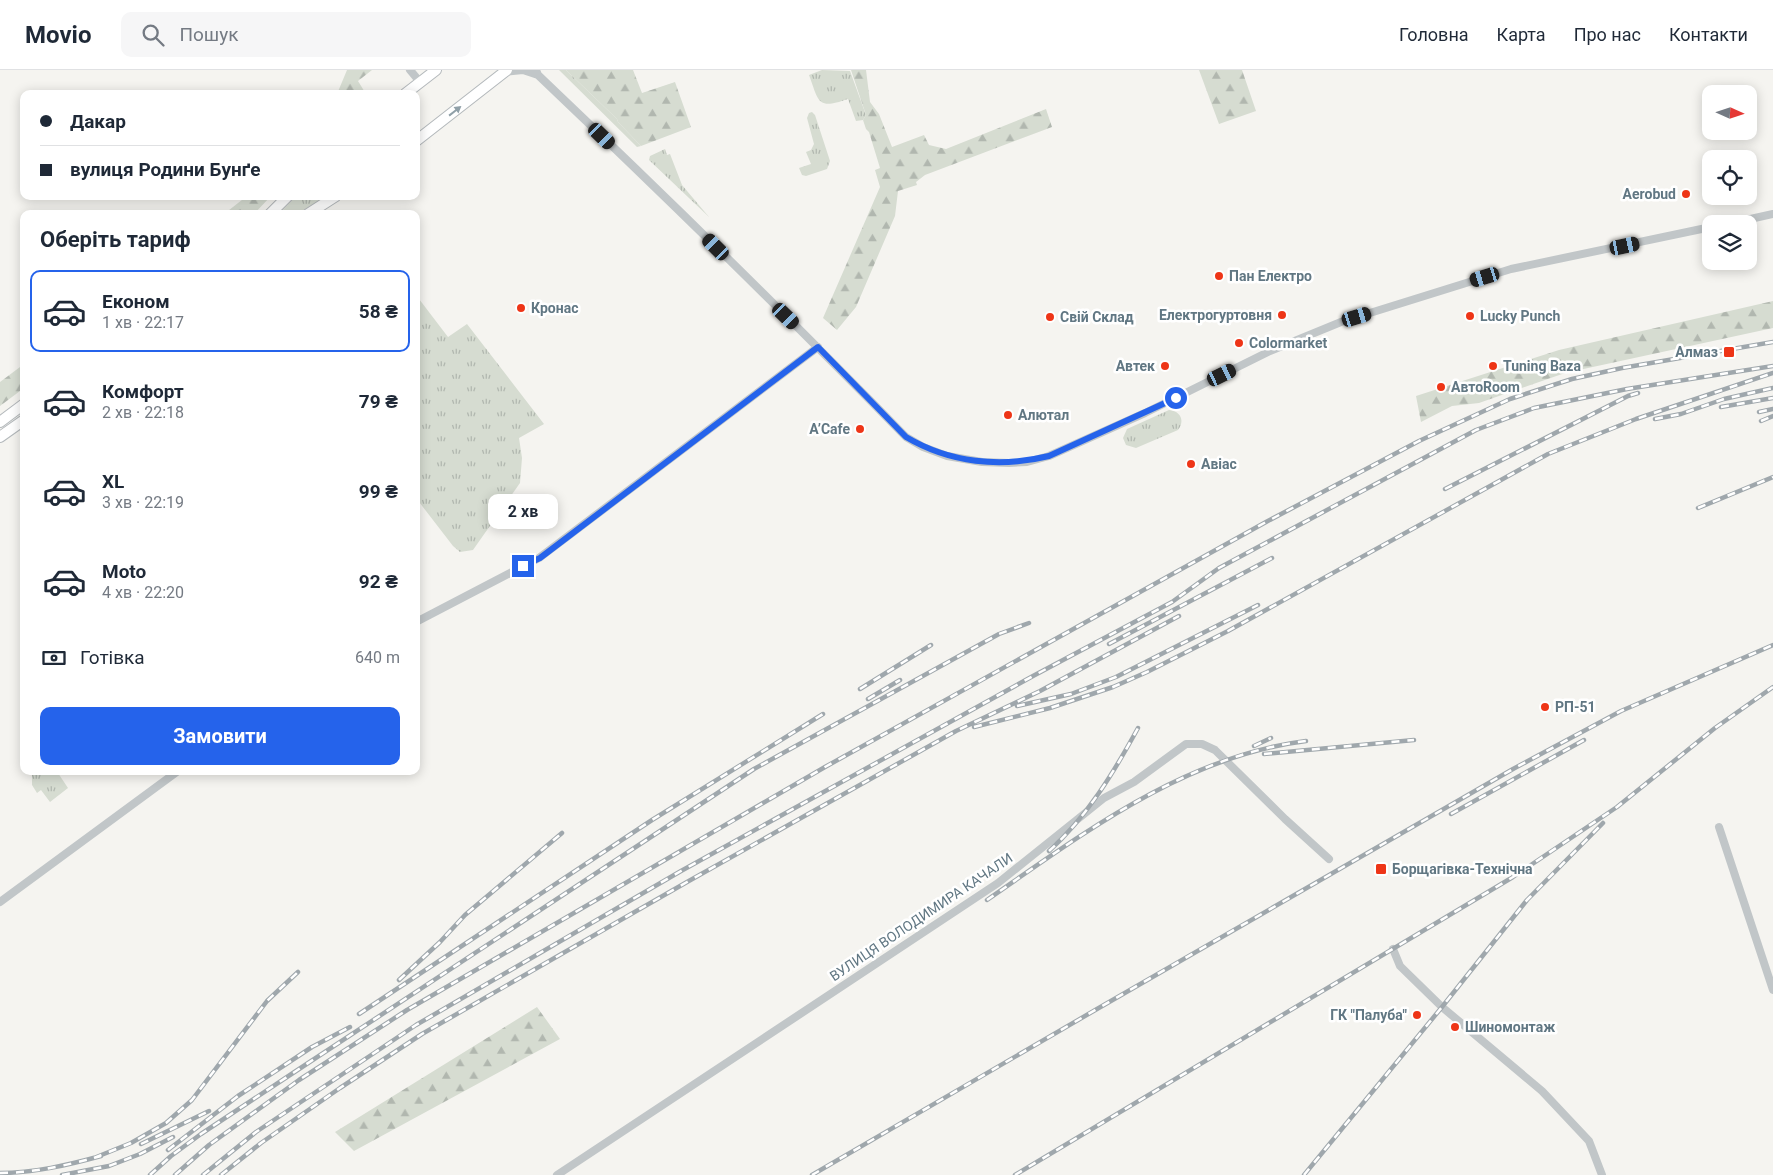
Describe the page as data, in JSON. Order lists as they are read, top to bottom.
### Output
{
  "streets": {
    "street": ["ВУЛИЦЯ ВОЛОДИМИРА КАЧАЛИ"]
  },
  "places": {
    "other": [
      "Aerobud",
      "Пан Електро",
      "Кронас",
      "Електрогуртовня",
      "Lucky Punch",
      "Свій Склад",
      "Colormarket",
      "Автек",
      "Tuning Baza",
      "АвтоRoom",
      "Алютал",
      "A’Cafe",
      "Авіас",
      "РП-51",
      "ГК \"Палуба\"",
      "Шиномонтаж"
    ],
    "transit": ["Алмаз", "Борщагівка-Технічна"]
  },
  "north": "right",
  "page": {
    "header": "Movio",
    "search": "Пошук",
    "nav": [
      "Головна",
      "Карта",
      "Про нас",
      "Контакти"
    ],
    "banner": ["Дакар", "вулиця Родини Бунґе"],
    "heading": "Оберіть тариф",
    "list": [
      {
        "name": "Економ",
        "note": "1 хв · 22:17",
        "value": "58 ₴"
      },
      {
        "name": "Комфорт",
        "note": "2 хв · 22:18",
        "value": "79 ₴"
      },
      {
        "name": "XL",
        "note": "3 хв · 22:19",
        "value": "99 ₴"
      },
      {
        "name": "Moto",
        "note": "4 хв · 22:20",
        "value": "92 ₴"
      }
    ],
    "bubble": "2 хв",
    "pay": ["Готівка", "640 m"],
    "buttons": "Замовити"
  }
}
